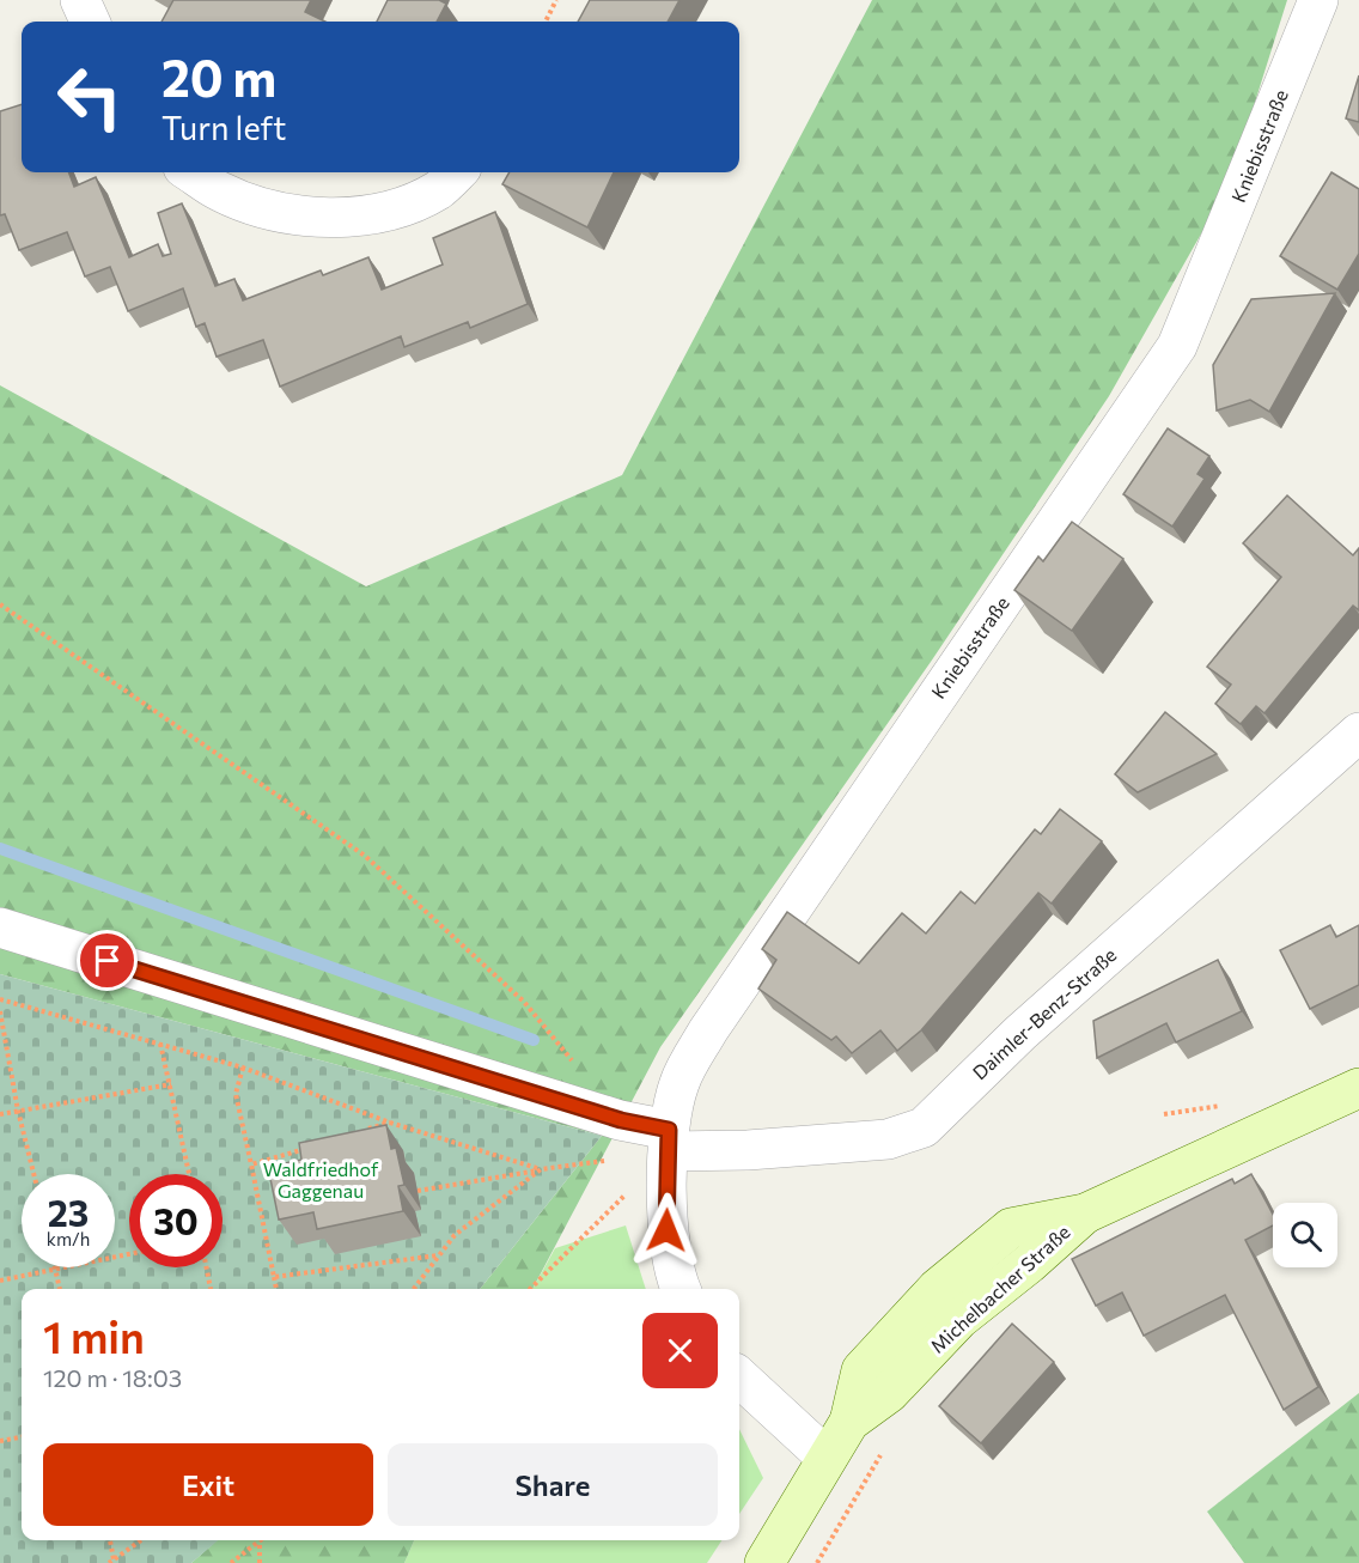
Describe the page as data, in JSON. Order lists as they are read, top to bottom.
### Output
{
  "streets": {
    "main road": ["Michelbacher Straße"],
    "street": ["Kniebisstraße", "Daimler-Benz-Straße"]
  },
  "crossings": [
    ["Kniebisstraße", "Daimler-Benz-Straße"]
  ],
  "parks": ["Waldfriedhof Gaggenau"],
  "page": {
    "turn": ["20 m", "Turn left"],
    "speed": "23 km/h",
    "limit": "30",
    "heading": ["1 min", "120 m · 18:03"],
    "buttons": ["Exit", "Share"]
  }
}
